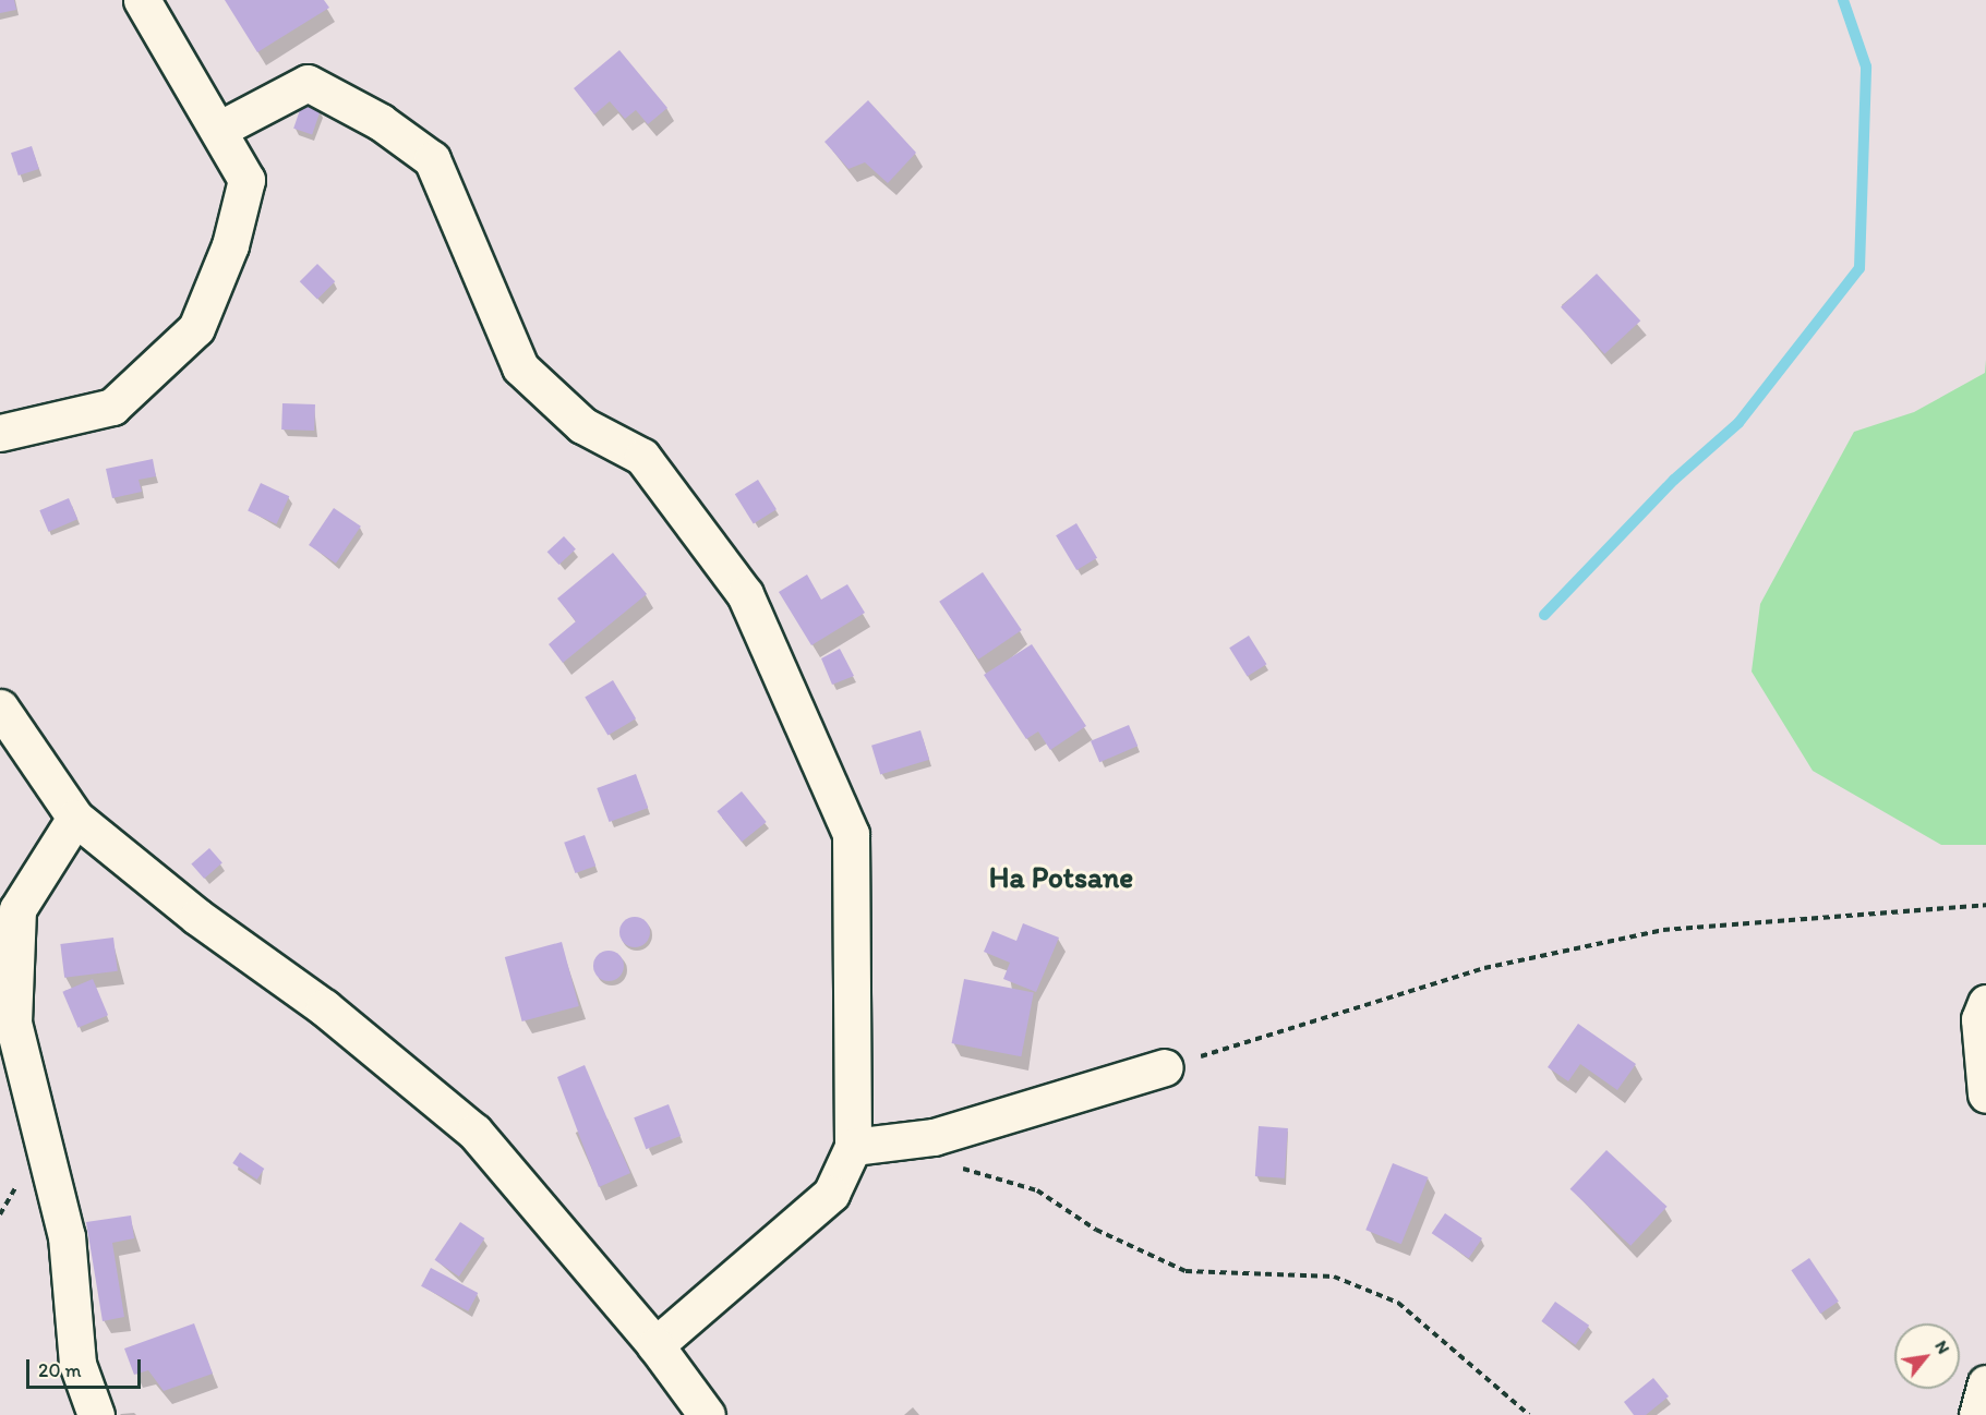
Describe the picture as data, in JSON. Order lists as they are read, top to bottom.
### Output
{
  "districts": ["Ha Potsane"],
  "scale_bar": "20 m",
  "north": "top right"
}
